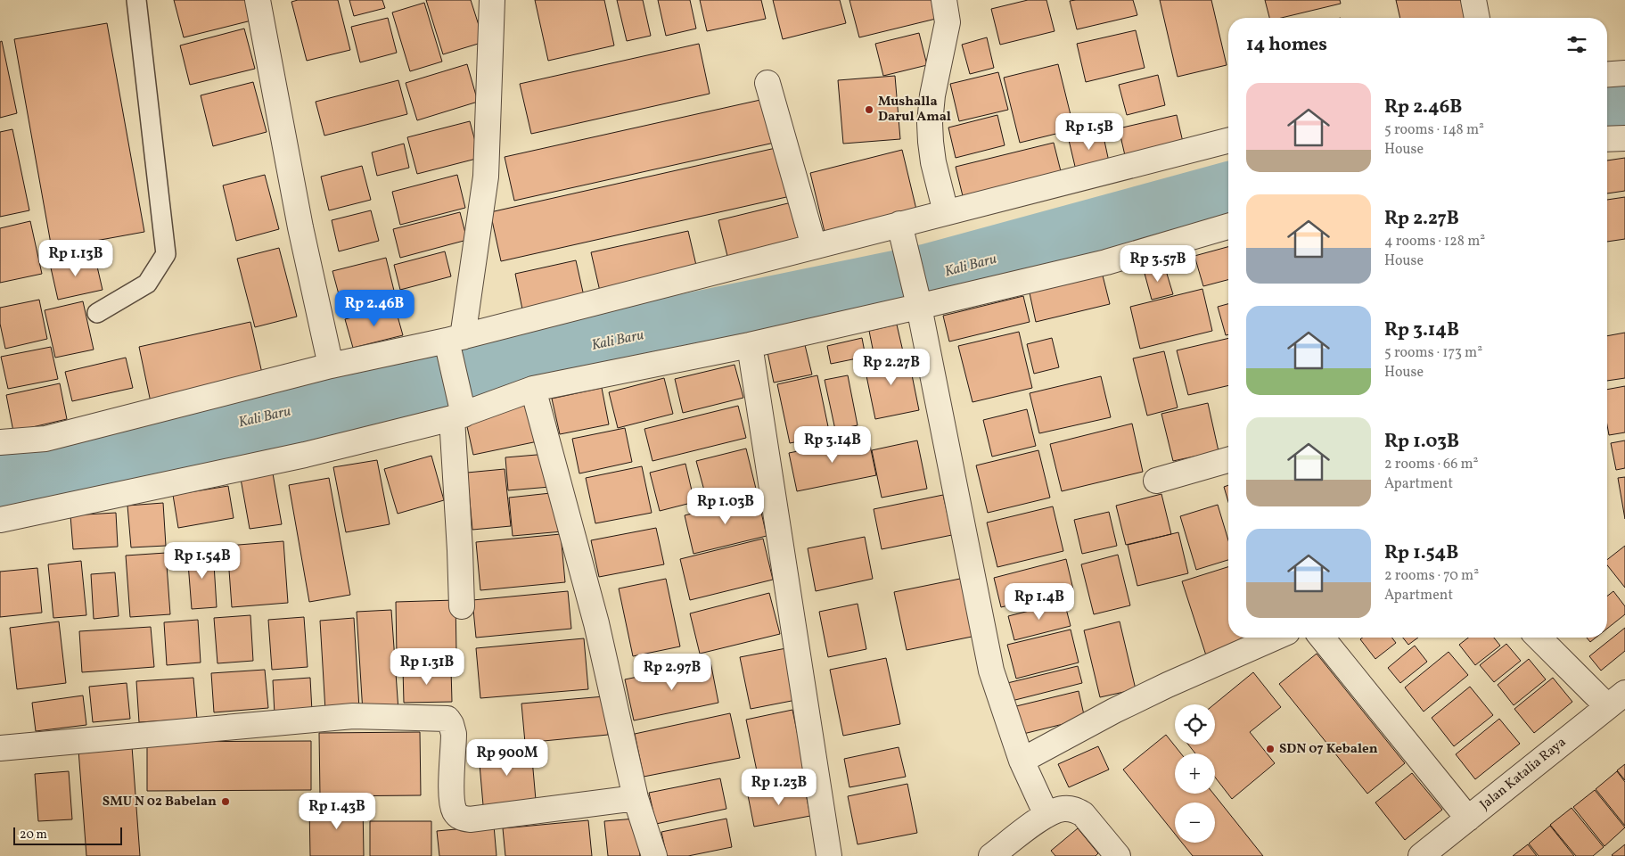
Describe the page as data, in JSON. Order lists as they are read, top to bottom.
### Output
{
  "streets": {
    "street": ["Jalan Katalia Raya"]
  },
  "water": ["Kali Baru"],
  "places": ["Mushalla Darul Amal", "SDN 07 Kebalen", "SMU N 02 Babelan"],
  "scale_bar": "20 m",
  "page": {
    "heading": "14 homes",
    "list": [
      {
        "name": "Rp 2.46B",
        "note": "5 rooms · 148 m² · House"
      },
      {
        "name": "Rp 2.27B",
        "note": "4 rooms · 128 m² · House"
      },
      {
        "name": "Rp 3.14B",
        "note": "5 rooms · 173 m² · House"
      },
      {
        "name": "Rp 1.03B",
        "note": "2 rooms · 66 m² · Apartment"
      },
      {
        "name": "Rp 1.54B",
        "note": "2 rooms · 70 m² · Apartment"
      }
    ],
    "price": [
      "Rp 1.5B",
      "Rp 1.13B",
      "Rp 3.57B",
      "Rp 2.46B",
      "Rp 2.27B",
      "Rp 3.14B",
      "Rp 1.03B",
      "Rp 1.54B",
      "Rp 1.4B",
      "Rp 1.31B",
      "Rp 2.97B",
      "Rp 900M",
      "Rp 1.23B",
      "Rp 1.43B"
    ],
    "map_buttons": ["+", "−"],
    "scale": "20 m"
  }
}
